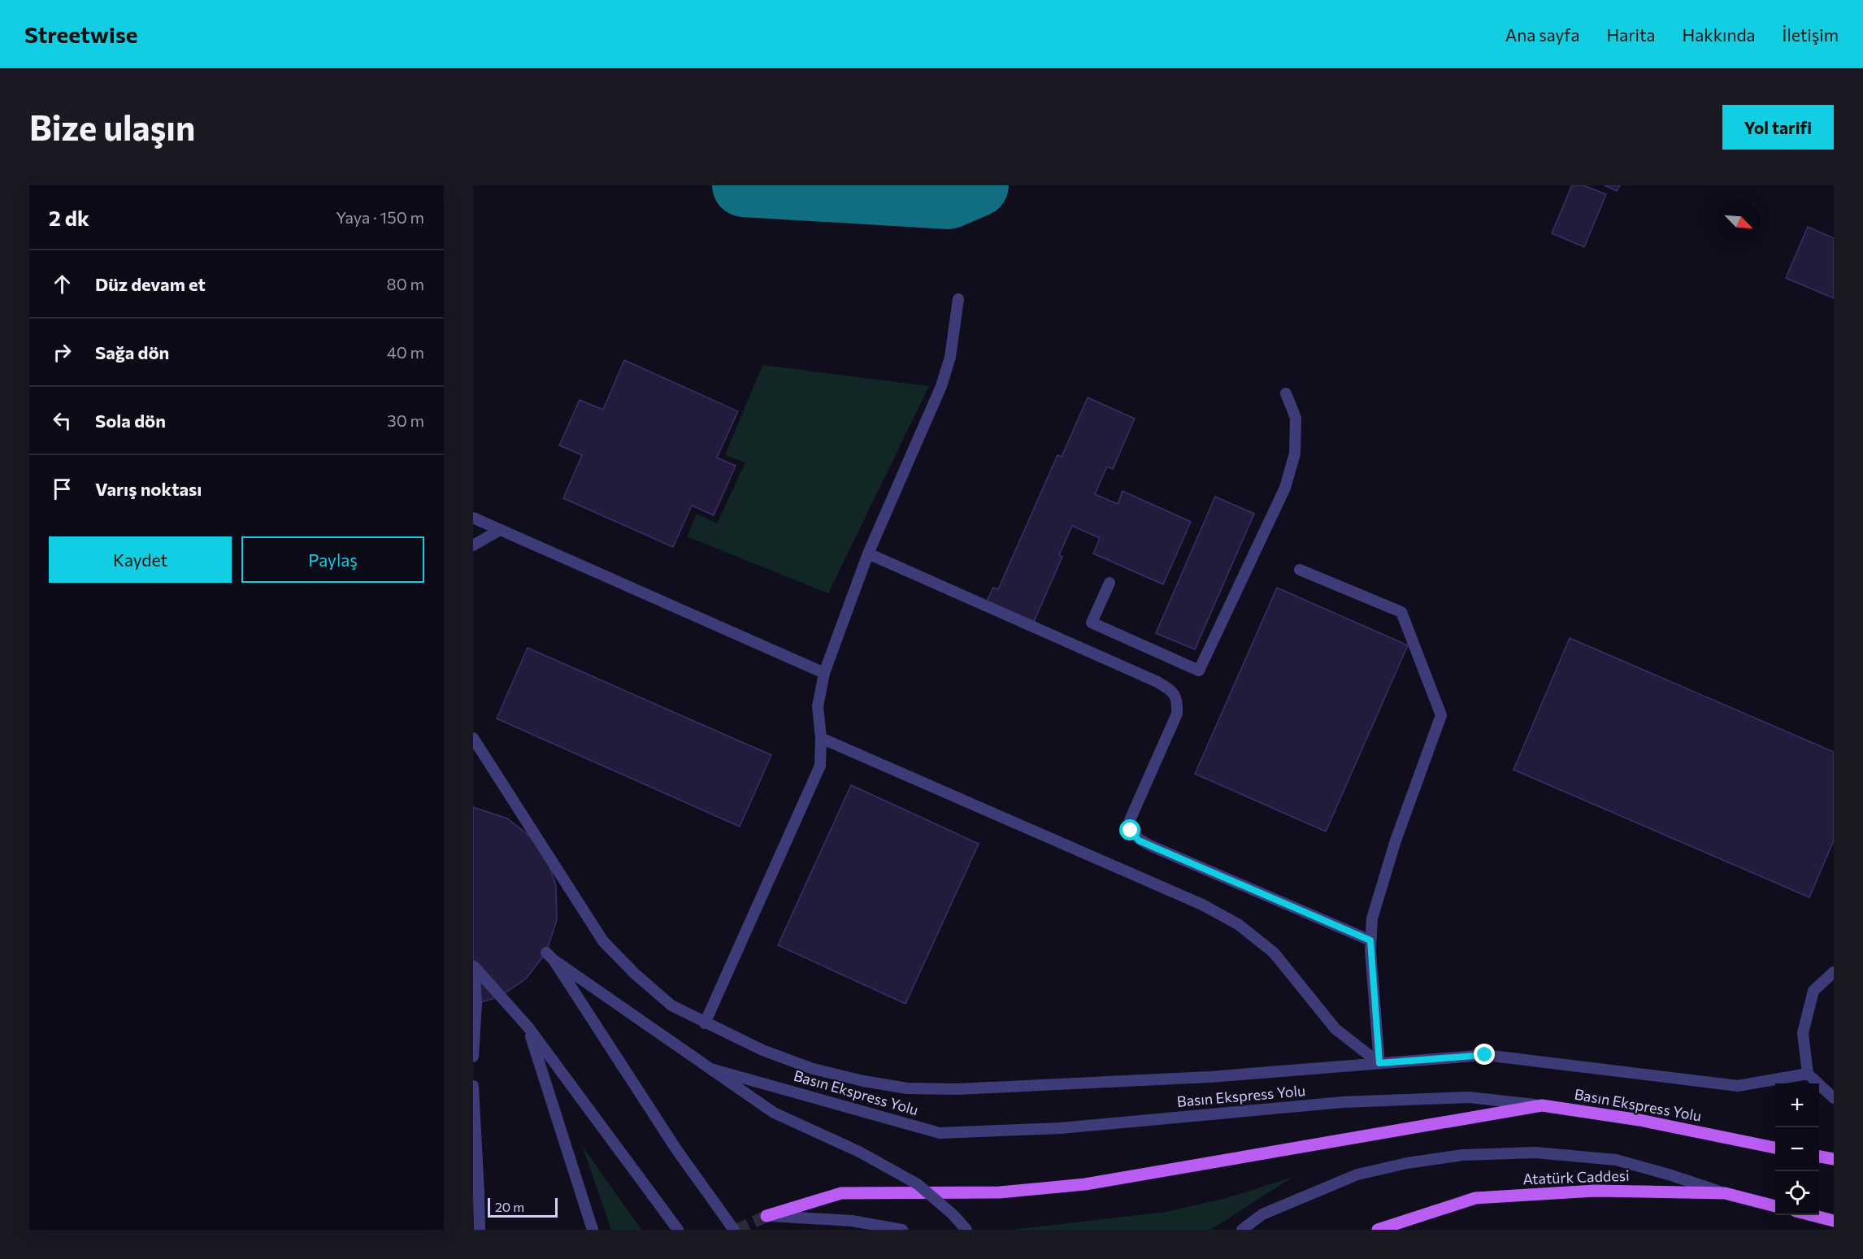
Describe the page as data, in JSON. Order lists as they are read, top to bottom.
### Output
{
  "streets": {
    "main road": ["Basın Ekspress Yolu", "Atatürk Caddesi"]
  },
  "scale_bar": "20 m",
  "north": "bottom right",
  "page": {
    "header": "Streetwise",
    "nav": [
      "Ana sayfa",
      "Harita",
      "Hakkında",
      "İletişim"
    ],
    "buttons": [
      "Yol tarifi",
      ["Kaydet", "Paylaş"]
    ],
    "title": "Bize ulaşın",
    "heading": ["2 dk", "Yaya · 150 m"],
    "list": [
      ["Düz devam et", "80 m"],
      ["Sağa dön", "40 m"],
      ["Sola dön", "30 m"],
      "Varış noktası"
    ],
    "map_buttons": ["+", "−"],
    "scale": "20 m"
  }
}
